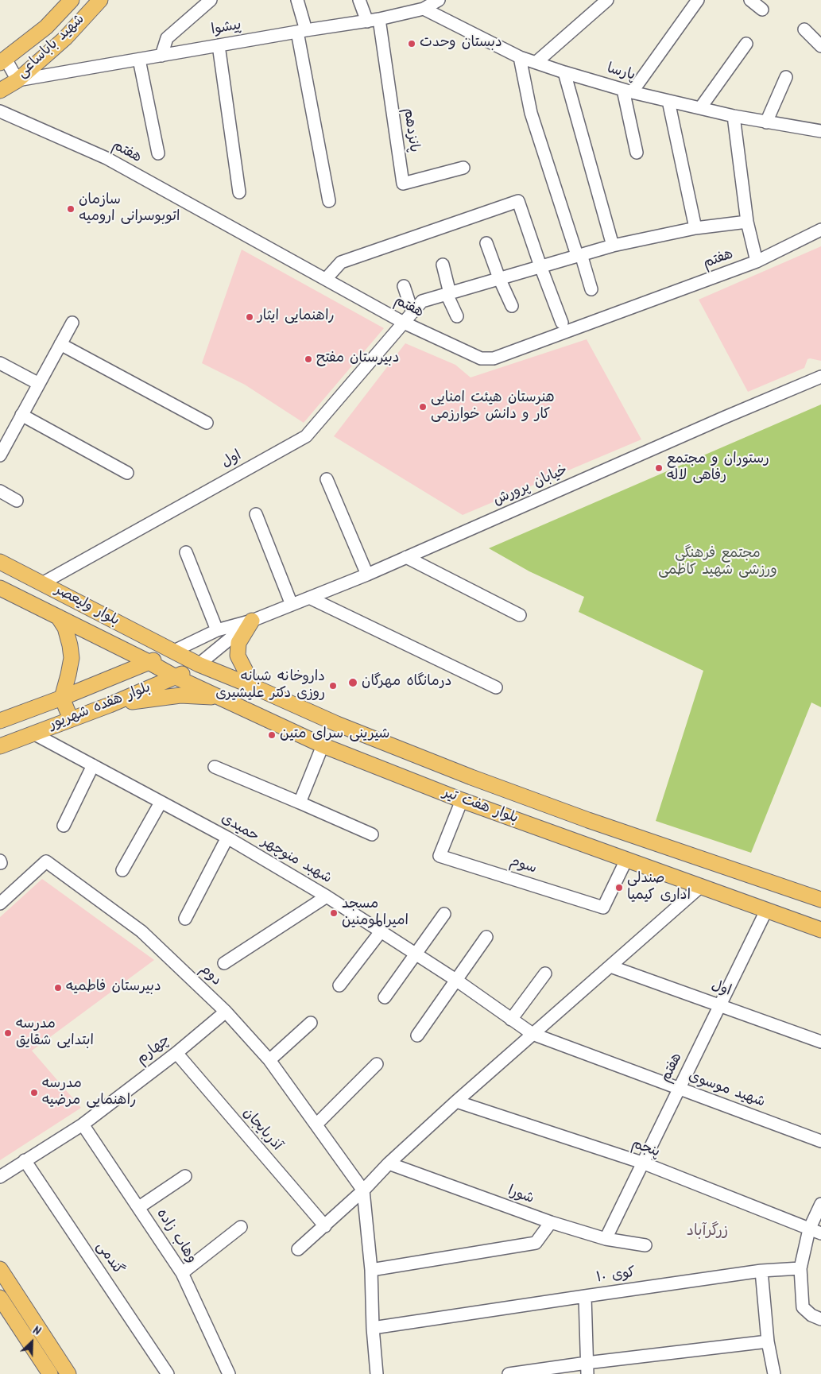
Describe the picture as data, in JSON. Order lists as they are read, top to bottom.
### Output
{
  "streets": {
    "main road": [
      "شهید باباساعی",
      "بلوار ولیعصر",
      "بلوار هفده شهریور",
      "بلوار هفت تیر"
    ],
    "street": [
      "پیشوا",
      "پارسا",
      "پانزدهم",
      "هفتم",
      "اول",
      "خیابان پرورش",
      "شهبد منوچهر حمیدی",
      "سوم",
      "دوم",
      "چهارم",
      "شهید موسوی",
      "آذربایجان",
      "پنجم",
      "شورا",
      "وهاب زاده",
      "گندمی",
      "کوی ۱۰"
    ]
  },
  "crossings": [
    ["پیشوا", "شهید باباساعی"],
    ["پیشوا", "پارسا"],
    ["پیشوا", "پانزدهم"],
    ["هفتم", "اول"],
    ["هفتم", "بلوار هفت تیر"],
    ["هفتم", "شهید موسوی"],
    ["هفتم", "پنجم"],
    ["هفتم", "شورا"],
    ["اول", "بلوار ولیعصر"],
    ["خیابان پرورش", "بلوار ولیعصر"],
    ["خیابان پرورش", "بلوار هفده شهریور"],
    ["خیابان پرورش", "بلوار هفت تیر"],
    ["بلوار ولیعصر", "بلوار هفده شهریور"],
    ["بلوار ولیعصر", "بلوار هفت تیر"],
    ["بلوار هفده شهریور", "بلوار هفت تیر"],
    ["بلوار هفده شهریور", "شهبد منوچهر حمیدی"],
    ["بلوار هفت تیر", "سوم"],
    ["شهبد منوچهر حمیدی", "شهید موسوی"],
    ["دوم", "چهارم"],
    ["چهارم", "آذربایجان"],
    ["چهارم", "وهاب زاده"],
    ["چهارم", "گندمی"]
  ],
  "districts": ["زرگرآباد"],
  "parks": ["مجتمع فرهنگی ورزشی شهید کاظمی"],
  "places": [
    "دبستان وحدت",
    "سازمان اتوبوسرانی ارومیه",
    "راهنمایی ایثار",
    "دبیرستان مفتح",
    "هنرستان هیئت امنایی کار و دانش خوارزمی",
    "رستوران و مجتمع رفاهی لاله",
    "درمانگاه مهرگان",
    "داروخانه شبانه روزی دکتر علیشیری",
    "شیرینی سرای متین",
    "صندلی اداری کیمیا",
    "مسجد امیرالمومنین",
    "دبیرستان فاطمیه",
    "مدرسه ابتدایی شقایق",
    "مدرسه راهنمایی مرضیه"
  ],
  "north": "top right"
}
